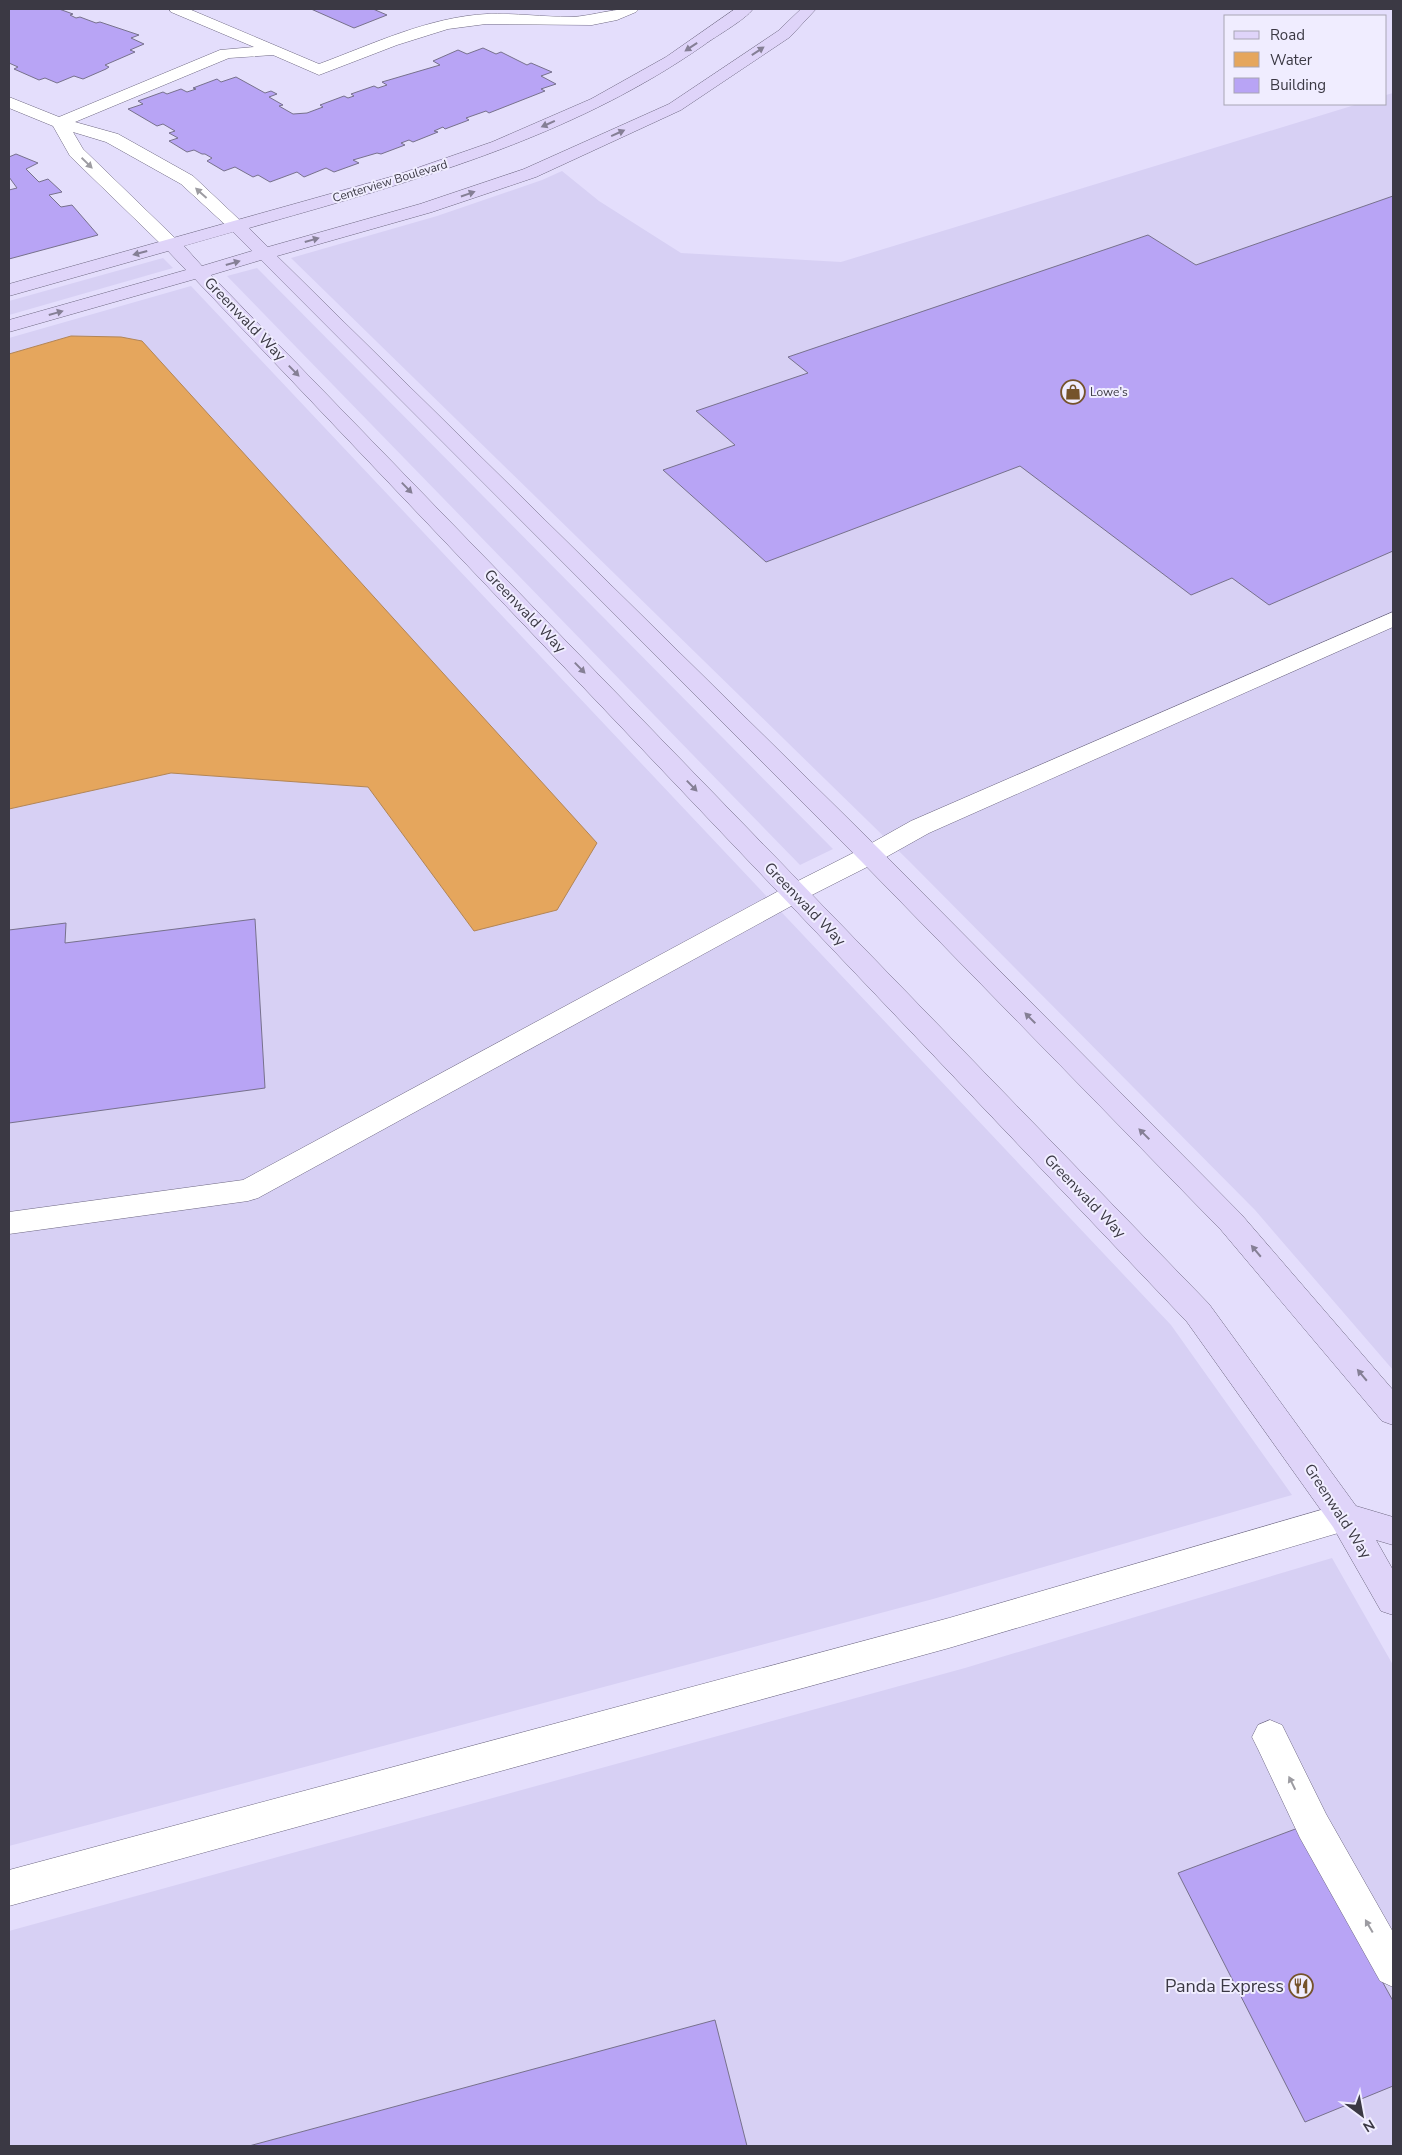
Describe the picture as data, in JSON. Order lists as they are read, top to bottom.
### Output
{
  "streets": {
    "street": ["Centerview Boulevard", "Greenwald Way"]
  },
  "crossings": [
    ["Centerview Boulevard", "Greenwald Way"]
  ],
  "places": {
    "shop": ["Lowe's"],
    "restaurant": ["Panda Express"]
  },
  "legend": ["Road", "Water", "Building"],
  "north": "bottom right"
}
